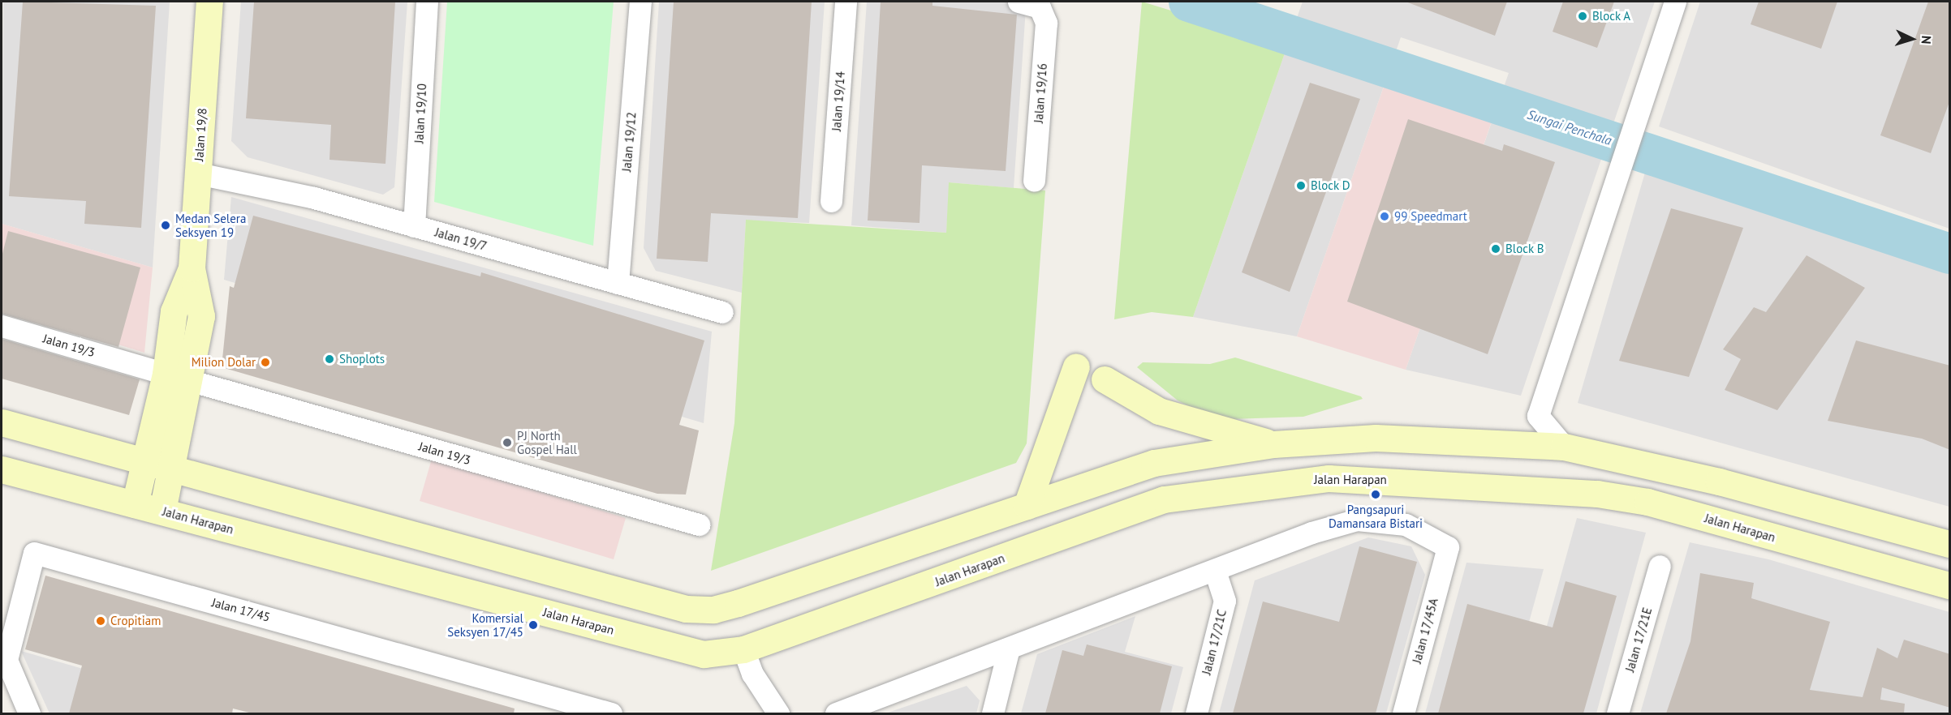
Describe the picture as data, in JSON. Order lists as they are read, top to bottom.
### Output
{
  "streets": {
    "main road": ["Jalan 19/8", "Jalan Harapan"],
    "street": [
      "Jalan 19/16",
      "Jalan 19/14",
      "Jalan 19/10",
      "Jalan 19/12",
      "Jalan 19/7",
      "Jalan 19/3",
      "Jalan 17/45",
      "Jalan 17/45A",
      "Jalan 17/21E",
      "Jalan 17/21C"
    ]
  },
  "crossings": [
    ["Jalan 19/10", "Jalan 19/7"],
    ["Jalan 19/8", "Jalan 19/7"],
    ["Jalan 19/8", "Jalan 19/3"],
    ["Jalan 19/8", "Jalan Harapan"],
    ["Jalan 19/12", "Jalan 19/7"],
    ["Jalan 17/45A", "Jalan 17/21C"]
  ],
  "water": ["Sungai Penchala"],
  "places": [
    "Block A",
    "Block D",
    "99 Speedmart",
    "Medan Selera Seksyen 19",
    "Block B",
    "Shoplots",
    "Milion Dolar",
    "PJ North Gospel Hall",
    "Pangsapuri Damansara Bistari",
    "Cropitiam",
    "Komersial Seksyen 17/45"
  ],
  "north": "right"
}
